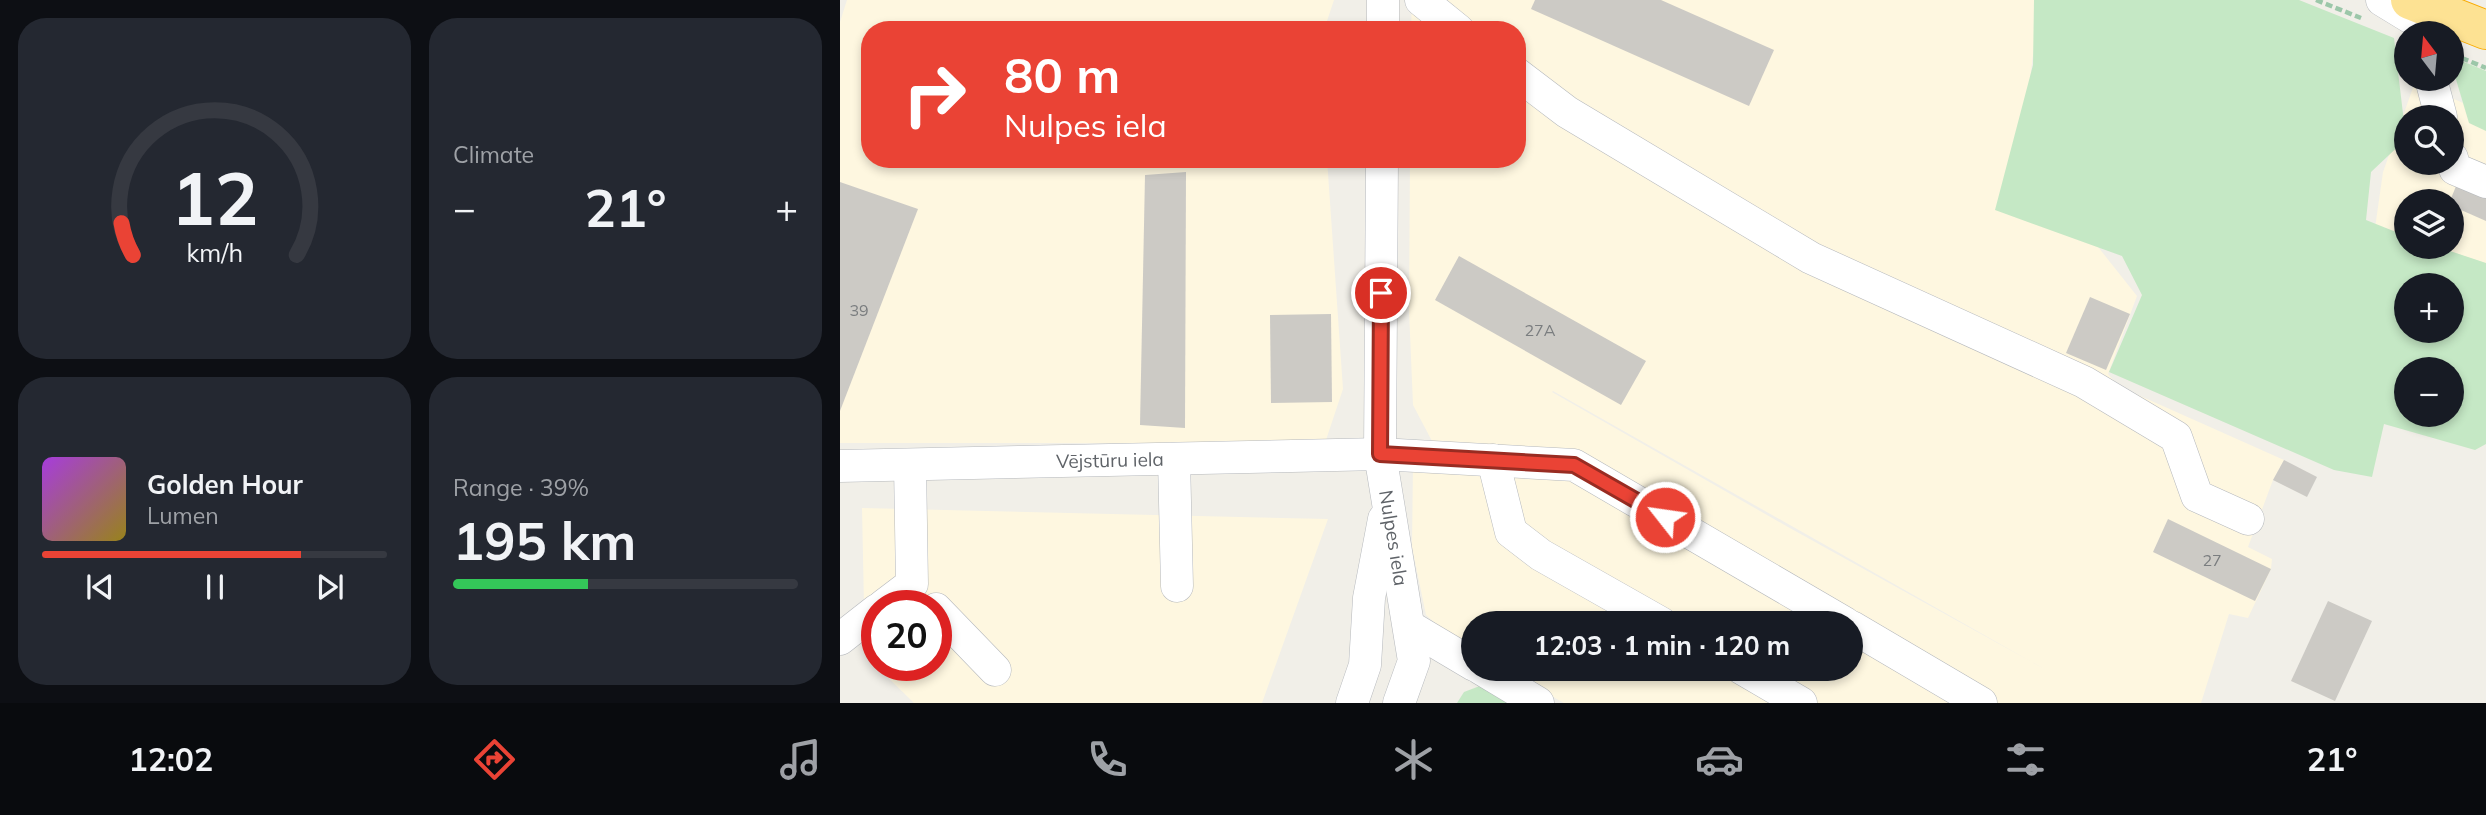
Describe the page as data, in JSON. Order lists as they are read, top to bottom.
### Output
{
  "streets": {
    "street": ["Vējstūru iela", "Nulpes iela"]
  },
  "crossings": [
    ["Vējstūru iela", "Nulpes iela"]
  ],
  "house_numbers": ["39", "27A", "27"],
  "north": "top",
  "page": {
    "tile": [
      "Climate",
      ["Range · 39%", "195 km"]
    ],
    "map_buttons": ["+", "−"],
    "turn": ["80 m", "Nulpes iela"],
    "heat": ["−", "21°", "+"],
    "song": ["Golden Hour", "Lumen"],
    "limit": "20",
    "trip": "12:03 · 1 min · 120 m",
    "tabs": ["12:02", "21°"],
    "gauge": ["12", "km/h"]
  }
}
